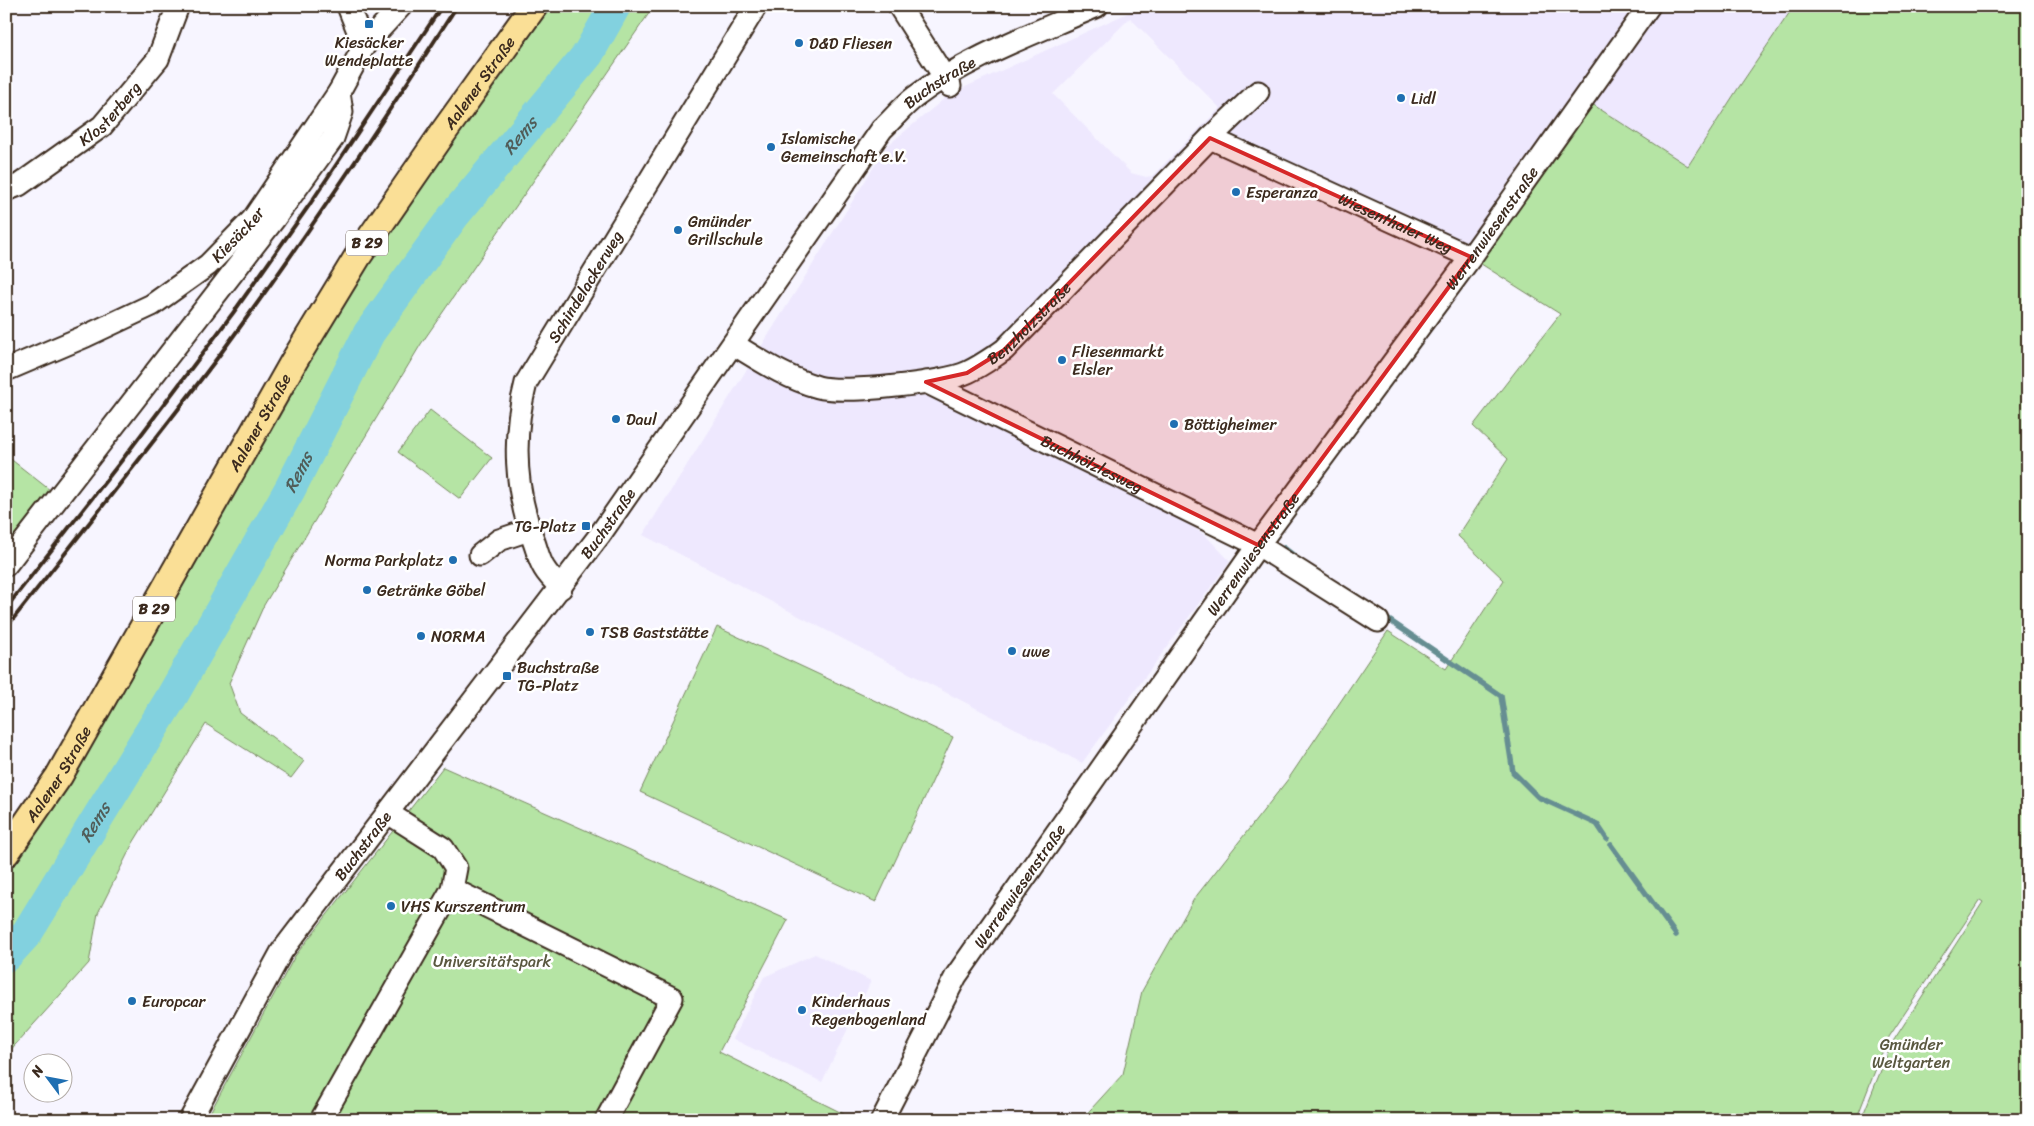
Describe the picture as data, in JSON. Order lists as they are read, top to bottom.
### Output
{
  "streets": {
    "main road": ["Aalener Straße", "B 29"],
    "street": [
      "Buchstraße",
      "Klosterberg",
      "Wiesenthaler Weg",
      "Werrenwiesenstraße",
      "Kiesäcker",
      "Schindelackerweg",
      "Benzholzstraße",
      "Buchhölzlesweg"
    ]
  },
  "crossings": [
    ["Buchstraße", "Schindelackerweg"],
    ["Buchstraße", "Benzholzstraße"],
    ["Wiesenthaler Weg", "Werrenwiesenstraße"],
    ["Wiesenthaler Weg", "Benzholzstraße"],
    ["Werrenwiesenstraße", "Buchhölzlesweg"],
    ["Benzholzstraße", "Buchhölzlesweg"]
  ],
  "water": ["Rems"],
  "parks": ["Universitätspark", "Gmünder Weltgarten"],
  "places": {
    "transit": ["Kiesäcker Wendeplatte", "TG-Platz", "Buchstraße TG-Platz"],
    "other": [
      "D&D Fliesen",
      "Lidl",
      "Islamische Gemeinschaft e.V.",
      "Esperanza",
      "Gmünder Grillschule",
      "Fliesenmarkt Elsler",
      "Daul",
      "Böttigheimer",
      "Norma Parkplatz",
      "Getränke Göbel",
      "TSB Gaststätte",
      "NORMA",
      "uwe",
      "VHS Kurszentrum",
      "Europcar",
      "Kinderhaus Regenbogenland"
    ]
  },
  "north": "top left"
}
